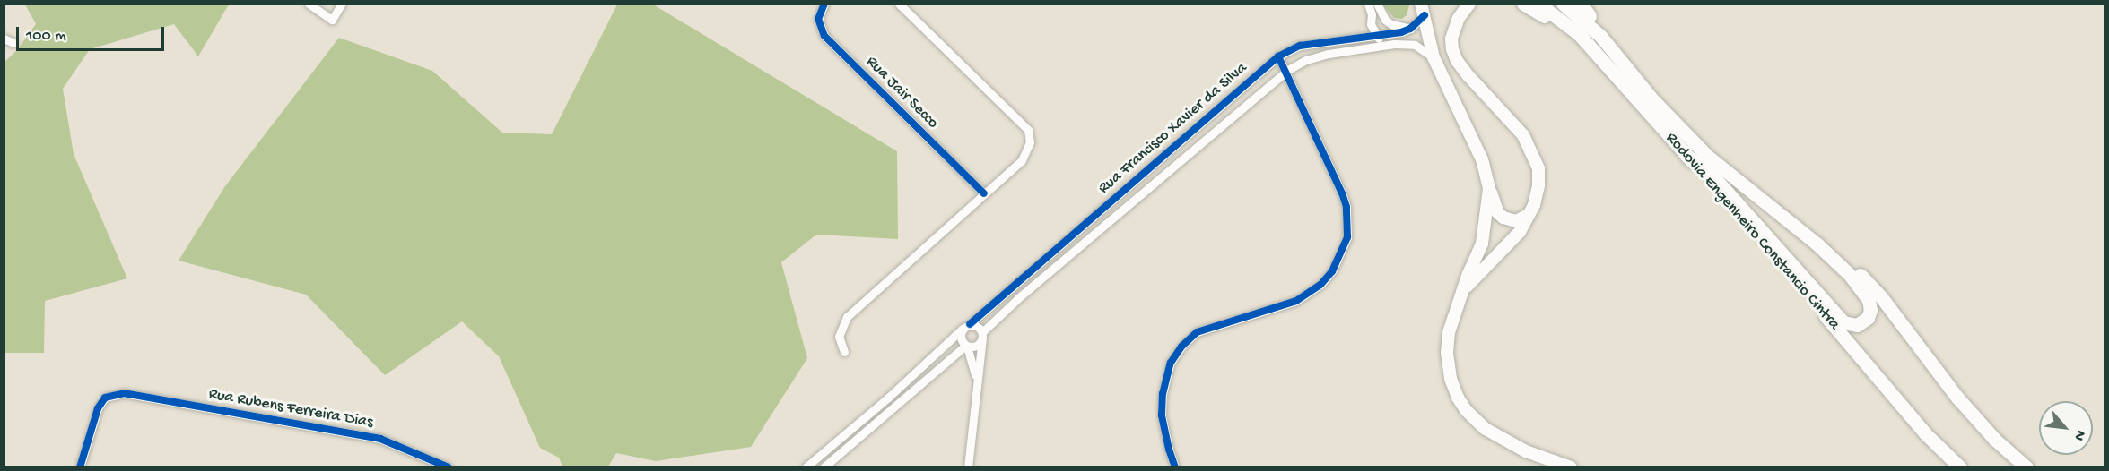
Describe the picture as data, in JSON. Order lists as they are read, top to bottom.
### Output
{
  "streets": {
    "main road": ["Rodovia Engenheiro Constancio Cintra"],
    "street": ["Rua Jair Secco", "Rua Francisco Xavier da Silva", "Rua Rubens Ferreira Dias"]
  },
  "scale_bar": "100 m",
  "north": "bottom right"
}
